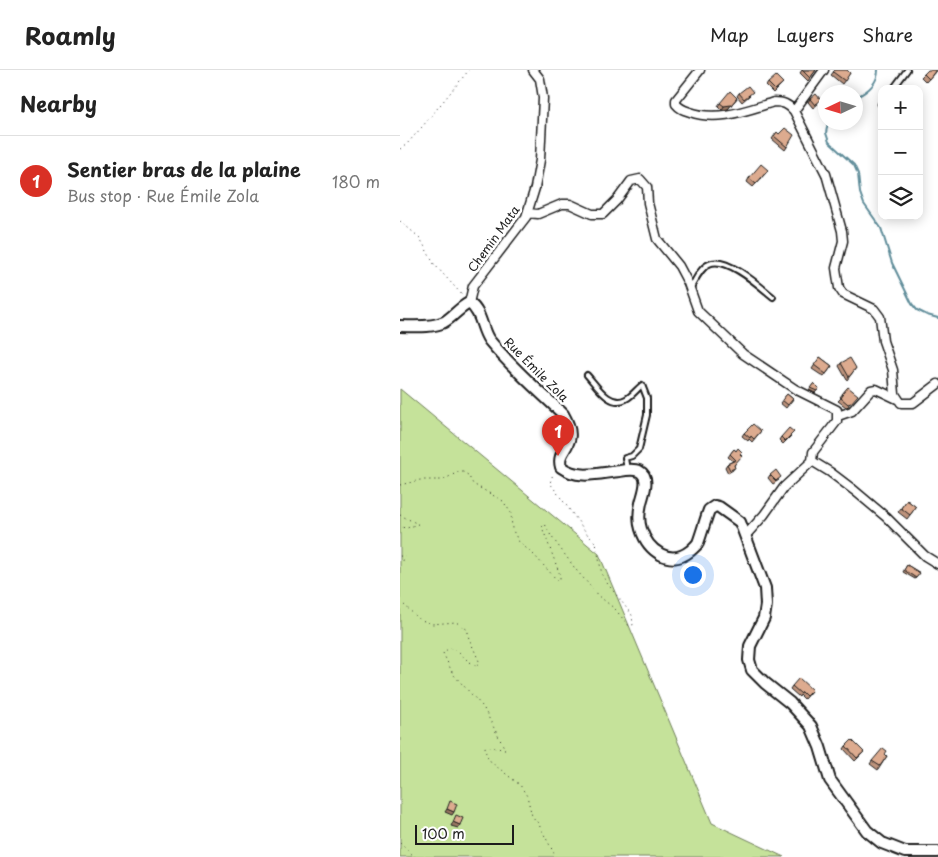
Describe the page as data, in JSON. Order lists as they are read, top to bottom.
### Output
{
  "streets": {
    "main road": ["Rue Émile Zola"],
    "street": ["Chemin Mata"]
  },
  "crossings": [
    ["Chemin Mata", "Rue Émile Zola"]
  ],
  "scale_bar": "100 m",
  "north": "left",
  "page": {
    "header": "Roamly",
    "nav": ["Map", "Layers", "Share"],
    "heading": "Nearby",
    "map_buttons": ["+", "−"],
    "list": [
      {
        "mark": "1",
        "name": "Sentier bras de la plaine",
        "note": "Bus stop · Rue Émile Zola",
        "value": "180 m"
      }
    ],
    "pins": "1",
    "scale": "100 m"
  }
}
